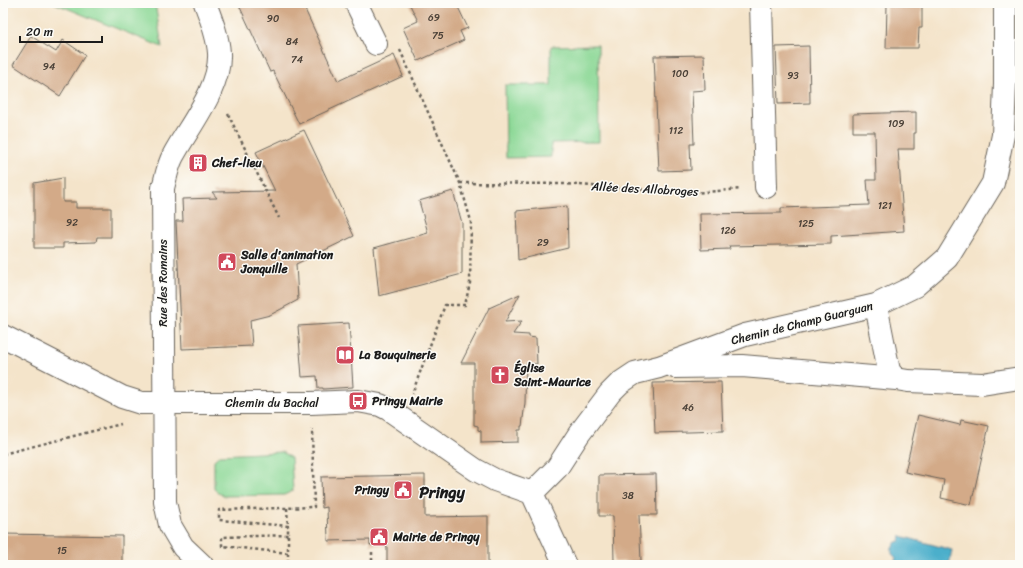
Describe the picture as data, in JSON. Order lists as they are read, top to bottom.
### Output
{
  "streets": {
    "street": ["Rue des Romains", "Chemin de Champ Guarguan", "Chemin du Bachal"],
    "path": ["Allée des Allobroges"]
  },
  "crossings": [
    ["Rue des Romains", "Chemin du Bachal"],
    ["Chemin de Champ Guarguan", "Chemin du Bachal"]
  ],
  "districts": ["Pringy"],
  "places": {
    "building": ["Chef-lieu"],
    "public building": ["Salle d'animation Jonquille", "Pringy", "Mairie de Pringy"],
    "library": ["La Bouquinerie"],
    "church": ["Église Saint-Maurice"],
    "bus stop": ["Pringy Mairie"]
  },
  "house_numbers": [
    "69",
    "90",
    "75",
    "84",
    "74",
    "94",
    "100",
    "93",
    "109",
    "112",
    "121",
    "92",
    "125",
    "126",
    "29",
    "46",
    "38",
    "15"
  ],
  "scale_bar": "20 m"
}
